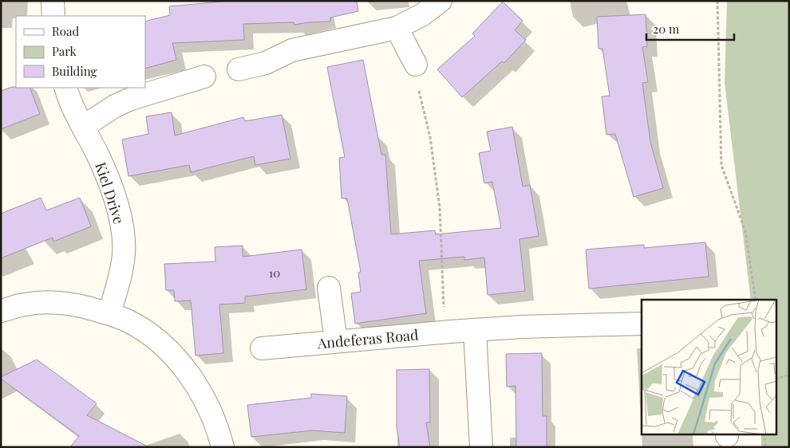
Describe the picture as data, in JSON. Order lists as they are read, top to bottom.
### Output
{
  "streets": {
    "street": ["Kiel Drive", "Andeferas Road"]
  },
  "house_numbers": ["10"],
  "legend": ["Road", "Park", "Building"],
  "scale_bar": "20 m"
}
